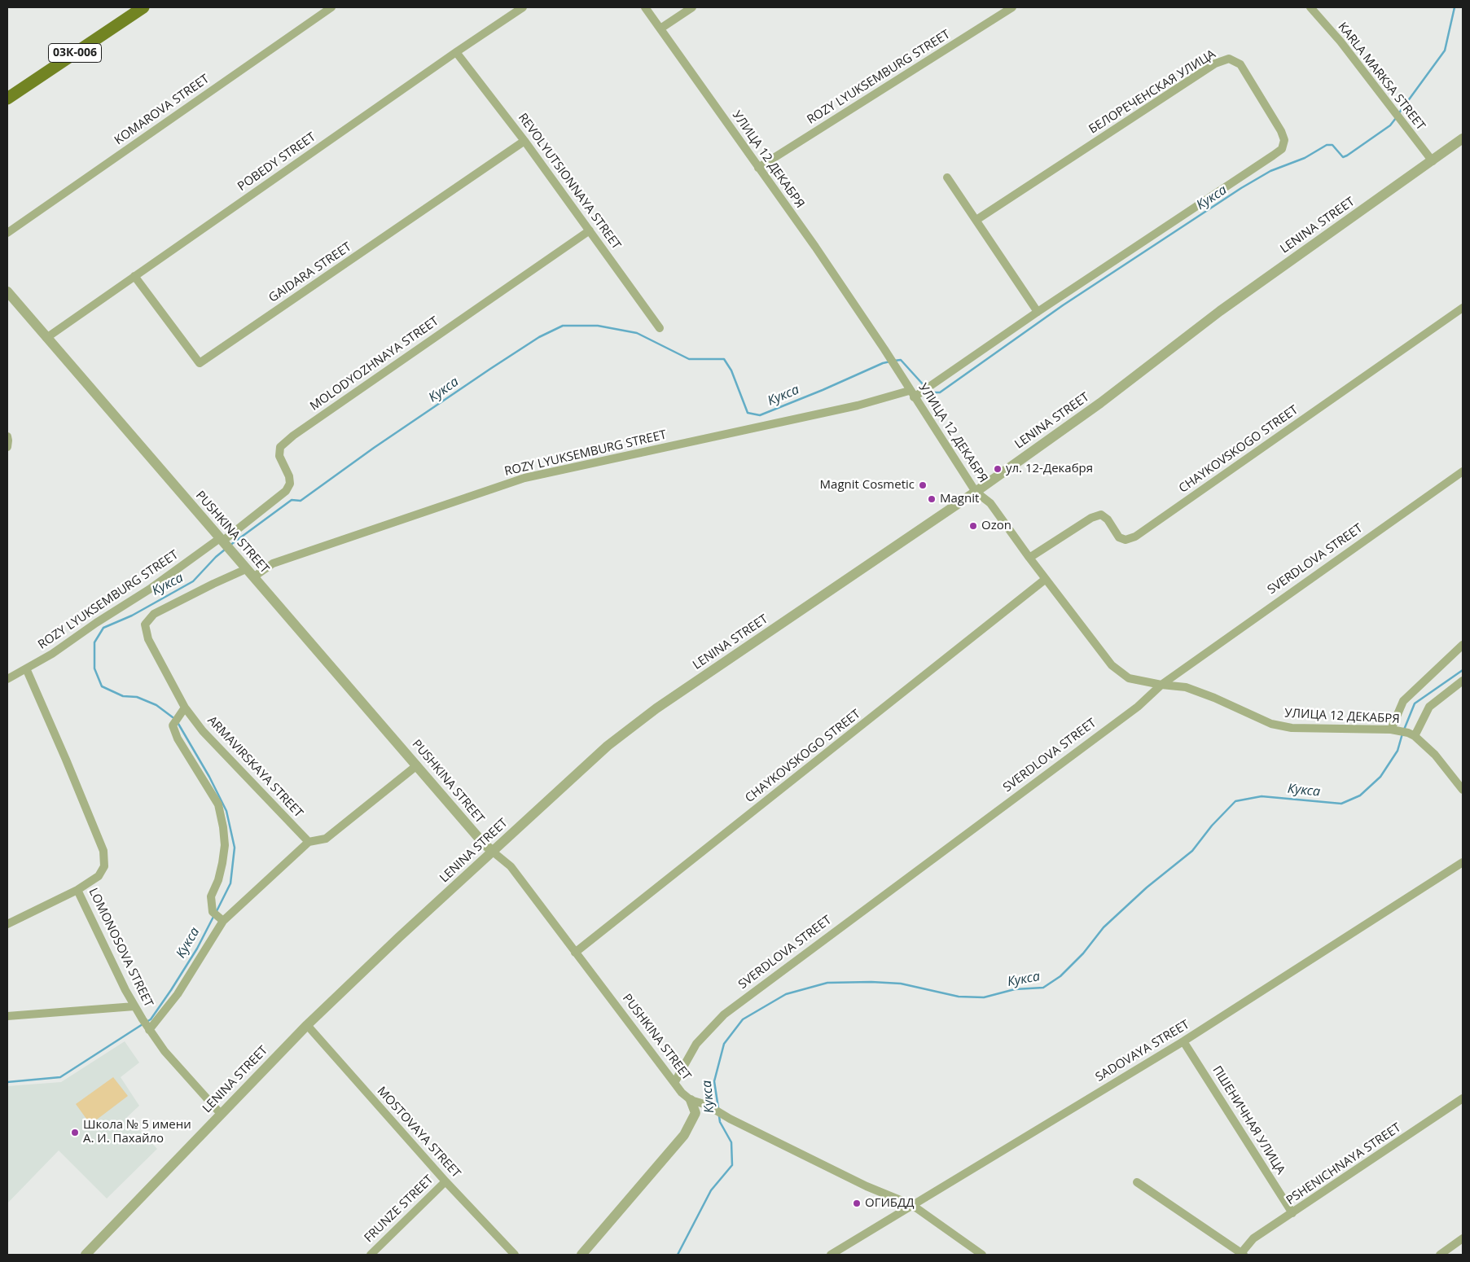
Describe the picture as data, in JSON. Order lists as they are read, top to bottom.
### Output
{
  "streets": {
    "main road": ["03К-006"],
    "street": [
      "KARLA MARKSA STREET",
      "ROZY LYUKSEMBURG STREET",
      "БЕЛОРЕЧЕНСКАЯ УЛИЦА",
      "KOMAROVA STREET",
      "УЛИЦА 12 ДЕКАБРЯ",
      "POBEDY STREET",
      "REVOLYUTSIONNAYA STREET",
      "LENINA STREET",
      "GAIDARA STREET",
      "MOLODYOZHNAYA STREET",
      "CHAYKOVSKOGO STREET",
      "PUSHKINA STREET",
      "SVERDLOVA STREET",
      "ARMAVIRSKAYA STREET",
      "LOMONOSOVA STREET",
      "SADOVAYA STREET",
      "ПШЕНИЧНАЯ УЛИЦА",
      "MOSTOVAYA STREET",
      "PSHENICHNAYA STREET",
      "FRUNZE STREET"
    ]
  },
  "crossings": [
    ["KARLA MARKSA STREET", "LENINA STREET"],
    ["ROZY LYUKSEMBURG STREET", "БЕЛОРЕЧЕНСКАЯ УЛИЦА"],
    ["ROZY LYUKSEMBURG STREET", "УЛИЦА 12 ДЕКАБРЯ"],
    ["ROZY LYUKSEMBURG STREET", "MOLODYOZHNAYA STREET"],
    ["ROZY LYUKSEMBURG STREET", "PUSHKINA STREET"],
    ["ROZY LYUKSEMBURG STREET", "LOMONOSOVA STREET"],
    ["БЕЛОРЕЧЕНСКАЯ УЛИЦА", "УЛИЦА 12 ДЕКАБРЯ"],
    ["УЛИЦА 12 ДЕКАБРЯ", "LENINA STREET"],
    ["УЛИЦА 12 ДЕКАБРЯ", "CHAYKOVSKOGO STREET"],
    ["УЛИЦА 12 ДЕКАБРЯ", "SVERDLOVA STREET"],
    ["POBEDY STREET", "REVOLYUTSIONNAYA STREET"],
    ["POBEDY STREET", "GAIDARA STREET"],
    ["POBEDY STREET", "PUSHKINA STREET"],
    ["REVOLYUTSIONNAYA STREET", "GAIDARA STREET"],
    ["REVOLYUTSIONNAYA STREET", "MOLODYOZHNAYA STREET"],
    ["LENINA STREET", "PUSHKINA STREET"],
    ["LENINA STREET", "LOMONOSOVA STREET"],
    ["LENINA STREET", "MOSTOVAYA STREET"],
    ["MOLODYOZHNAYA STREET", "PUSHKINA STREET"],
    ["CHAYKOVSKOGO STREET", "PUSHKINA STREET"],
    ["PUSHKINA STREET", "SVERDLOVA STREET"],
    ["PUSHKINA STREET", "ARMAVIRSKAYA STREET"],
    ["PUSHKINA STREET", "SADOVAYA STREET"],
    ["SADOVAYA STREET", "ПШЕНИЧНАЯ УЛИЦА"],
    ["ПШЕНИЧНАЯ УЛИЦА", "PSHENICHNAYA STREET"],
    ["MOSTOVAYA STREET", "FRUNZE STREET"]
  ],
  "water": ["Кукса"],
  "places": [
    "ул. 12-Декабря",
    "Magnit Cosmetic",
    "Magnit",
    "Ozon",
    "Школа № 5 имени А. И. Пахайло",
    "ОГИБДД"
  ]
}
